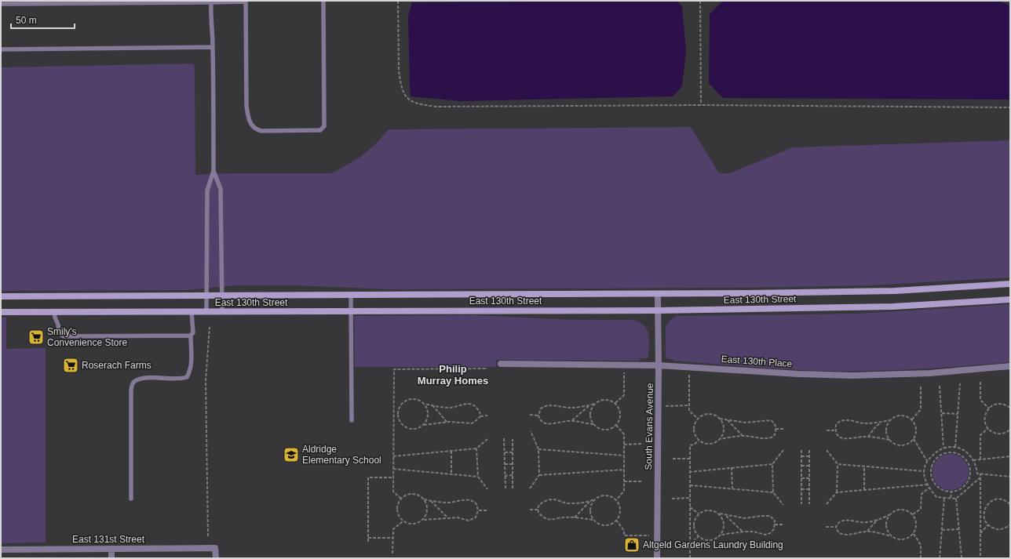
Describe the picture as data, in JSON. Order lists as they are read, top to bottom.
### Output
{
  "streets": {
    "main road": ["East 130th Street"],
    "street": ["East 130th Place", "South Evans Avenue", "East 131st Street"]
  },
  "crossings": [
    ["East 130th Street", "South Evans Avenue"],
    ["East 130th Place", "South Evans Avenue"]
  ],
  "districts": ["Philip Murray Homes"],
  "places": {
    "supermarket": ["Smily's Convenience Store", "Roserach Farms"],
    "school or university": ["Aldridge Elementary School"],
    "shop": ["Altgeld Gardens Laundry Building"]
  },
  "scale_bar": "50 m"
}
